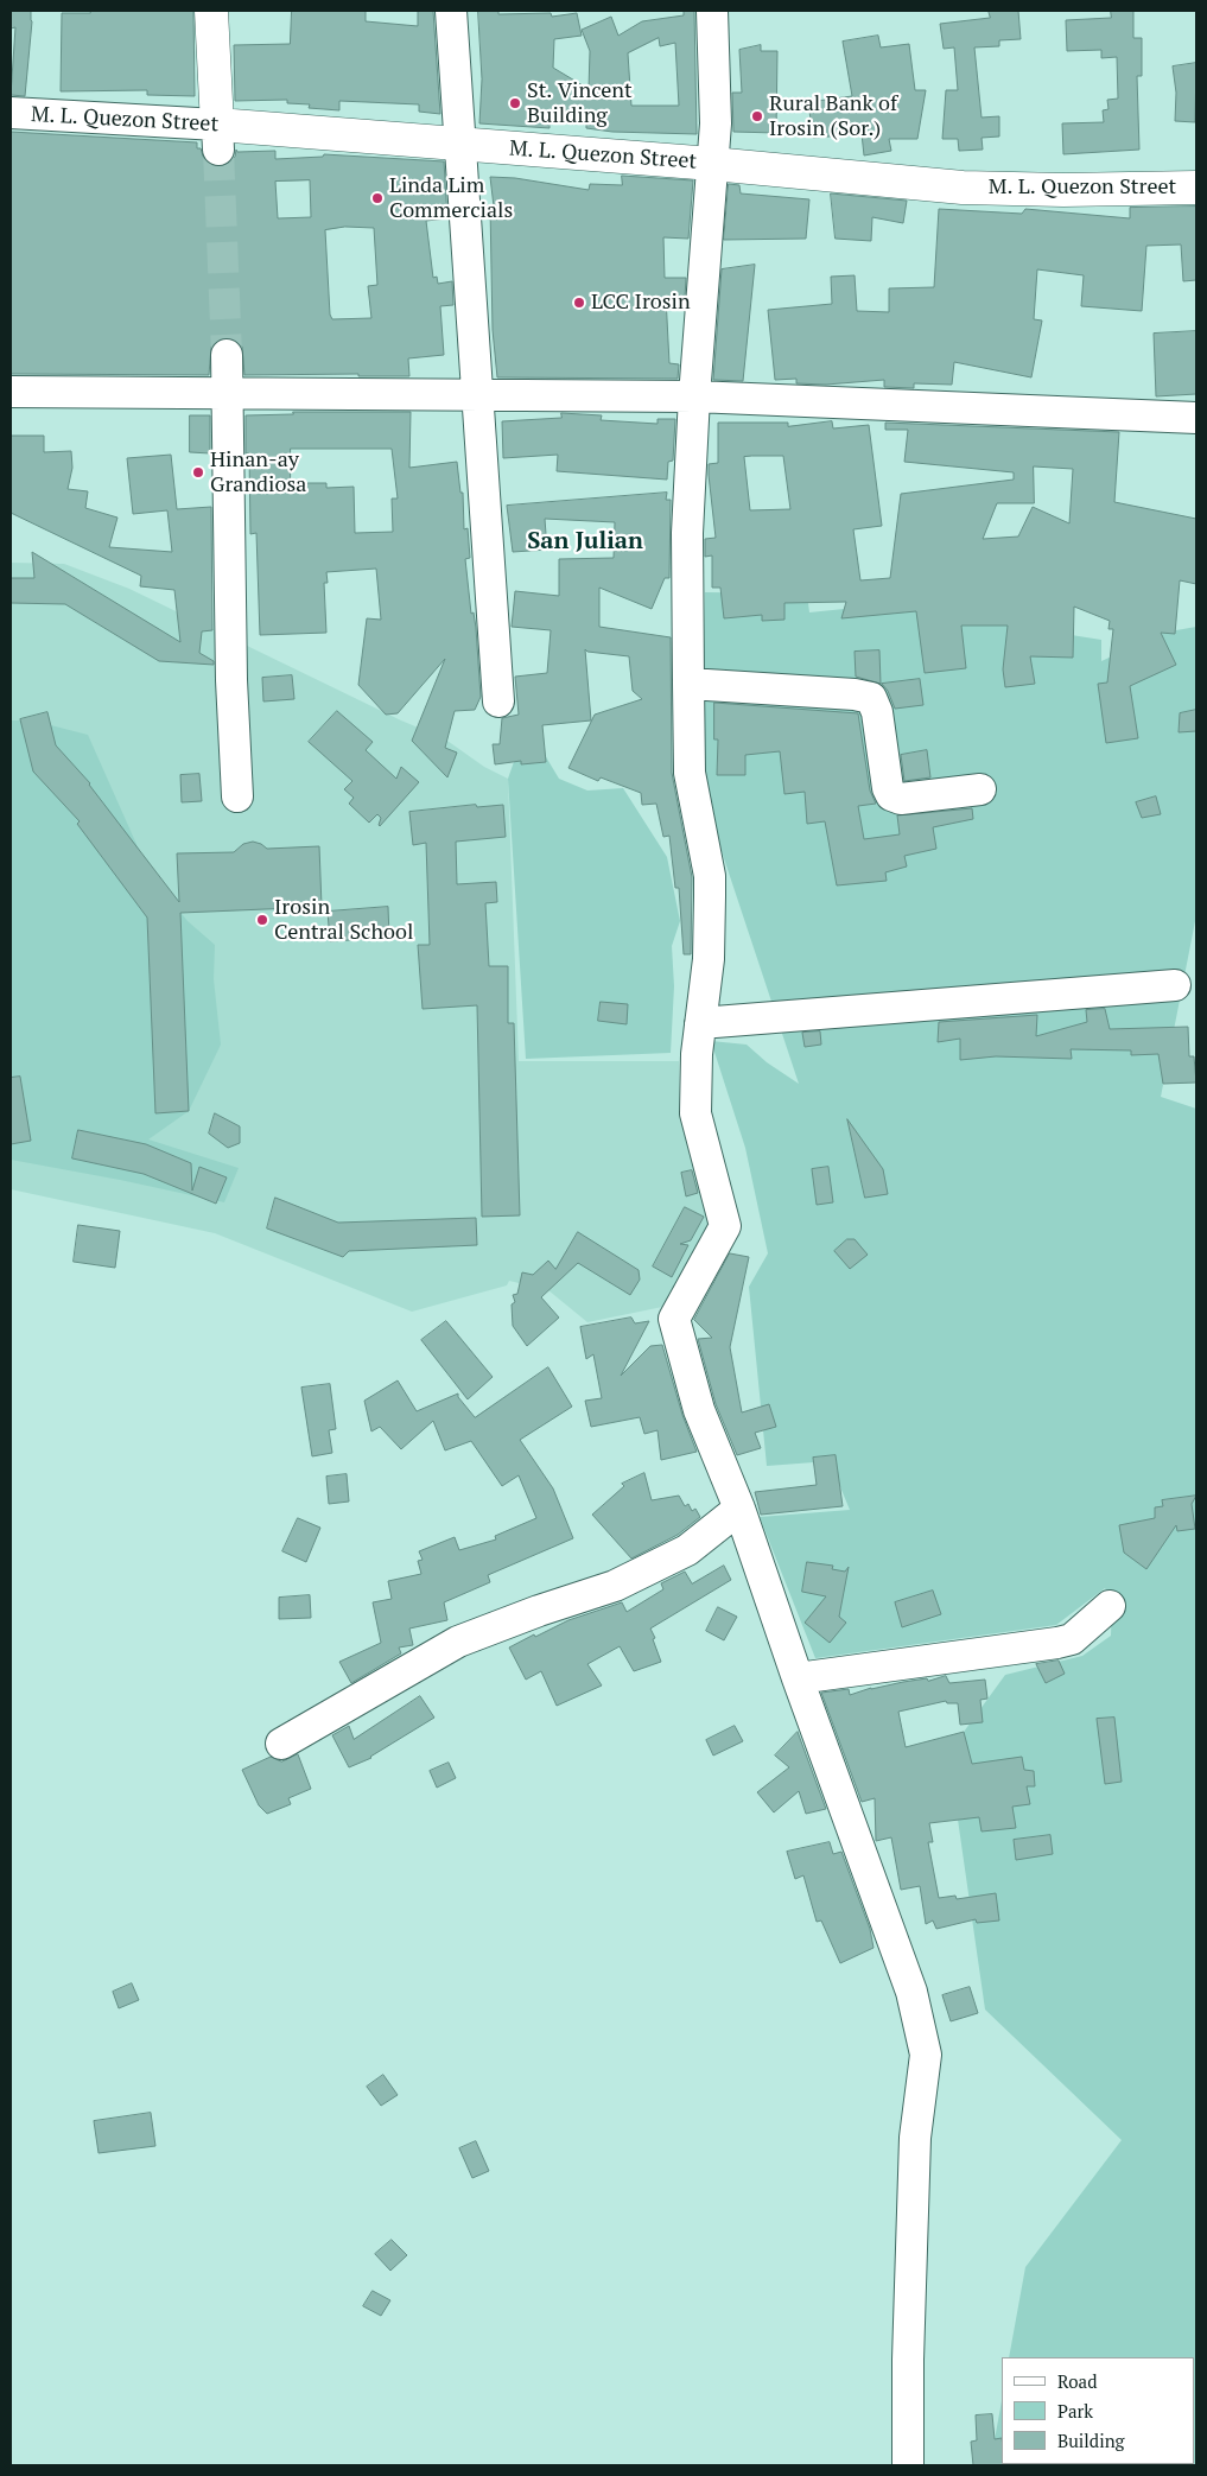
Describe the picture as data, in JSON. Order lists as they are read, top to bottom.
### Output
{
  "streets": {
    "main road": ["M. L. Quezon Street"]
  },
  "districts": ["San Julian"],
  "places": [
    "St. Vincent Building",
    "Rural Bank of Irosin (Sor.)",
    "Linda Lim Commercials",
    "LCC Irosin",
    "Hinan-ay Grandiosa",
    "Irosin Central School"
  ],
  "legend": ["Road", "Park", "Building"]
}
